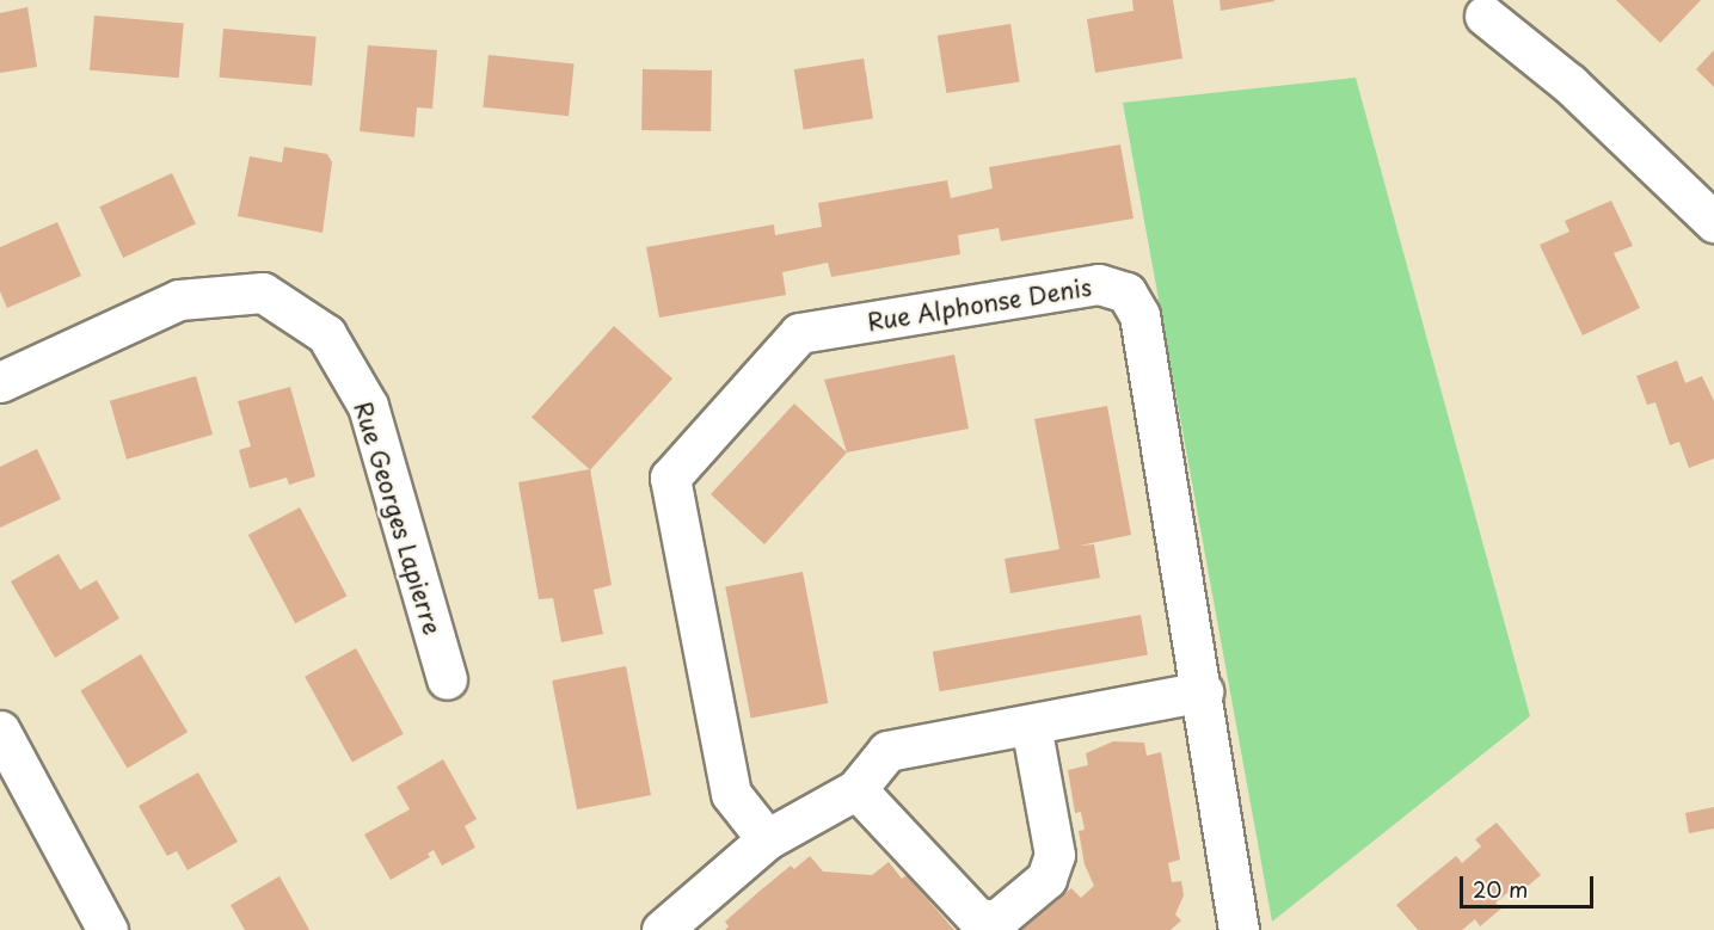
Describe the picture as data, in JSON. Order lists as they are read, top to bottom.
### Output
{
  "streets": {
    "street": ["Rue Alphonse Denis", "Rue Georges Lapierre"]
  },
  "scale_bar": "20 m"
}
